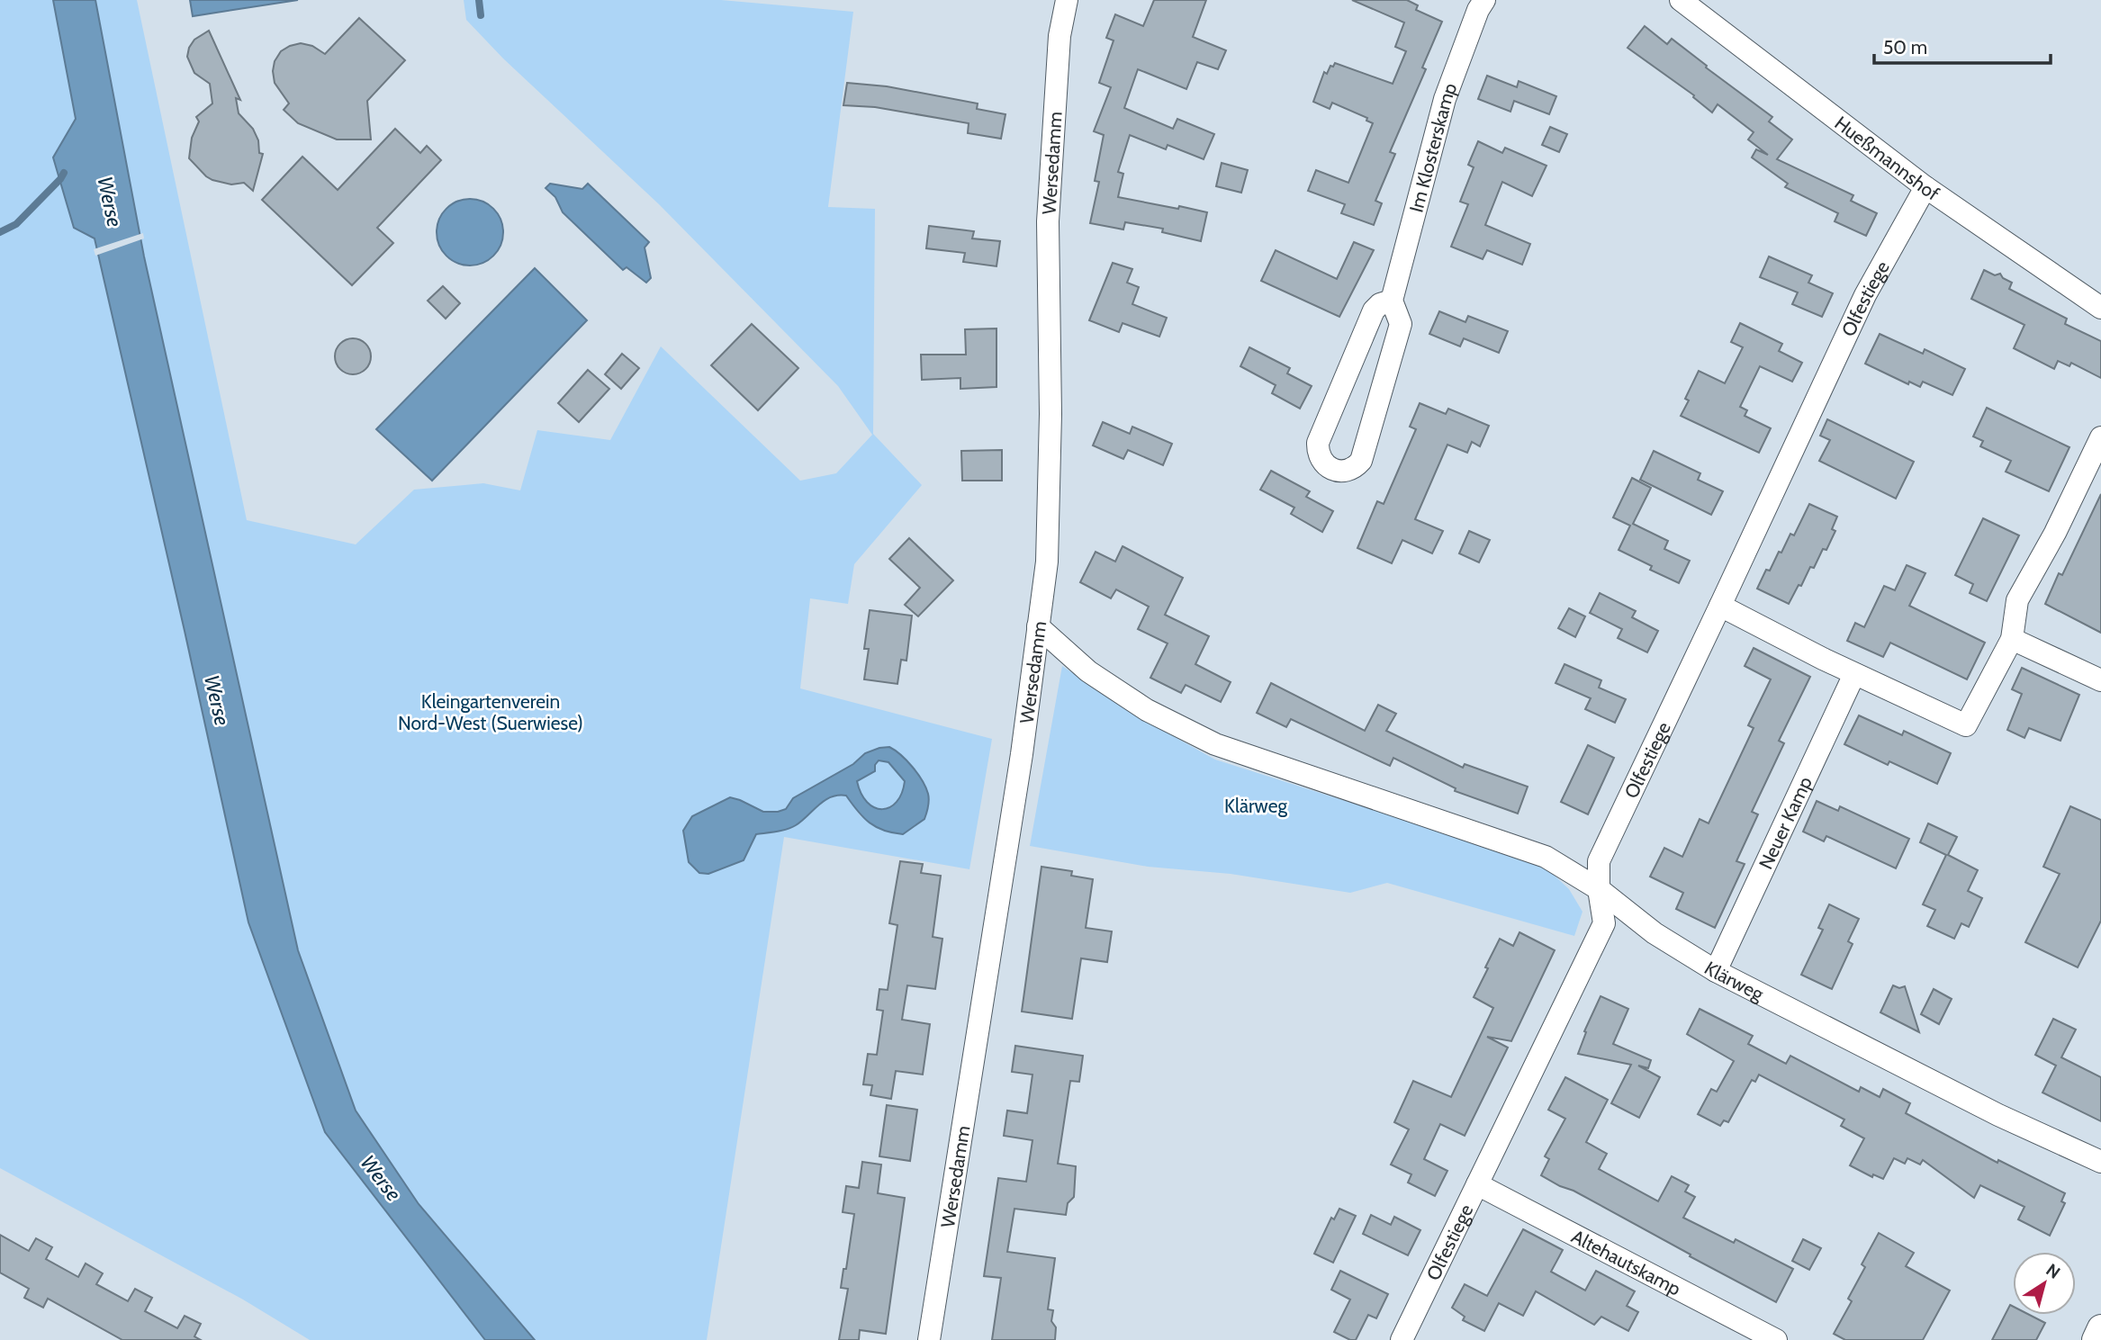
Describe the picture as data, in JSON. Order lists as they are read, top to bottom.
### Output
{
  "streets": {
    "street": [
      "Im Klosterskamp",
      "Hueßmannshof",
      "Wersedamm",
      "Olfestiege",
      "Neuer Kamp",
      "Klärweg",
      "Altehautskamp"
    ]
  },
  "crossings": [
    ["Hueßmannshof", "Olfestiege"],
    ["Wersedamm", "Klärweg"],
    ["Olfestiege", "Klärweg"],
    ["Olfestiege", "Altehautskamp"],
    ["Neuer Kamp", "Klärweg"]
  ],
  "water": ["Werse"],
  "parks": ["Kleingartenverein Nord-West (Suerwiese)", "Klärweg"],
  "scale_bar": "50 m",
  "north": "top right"
}
